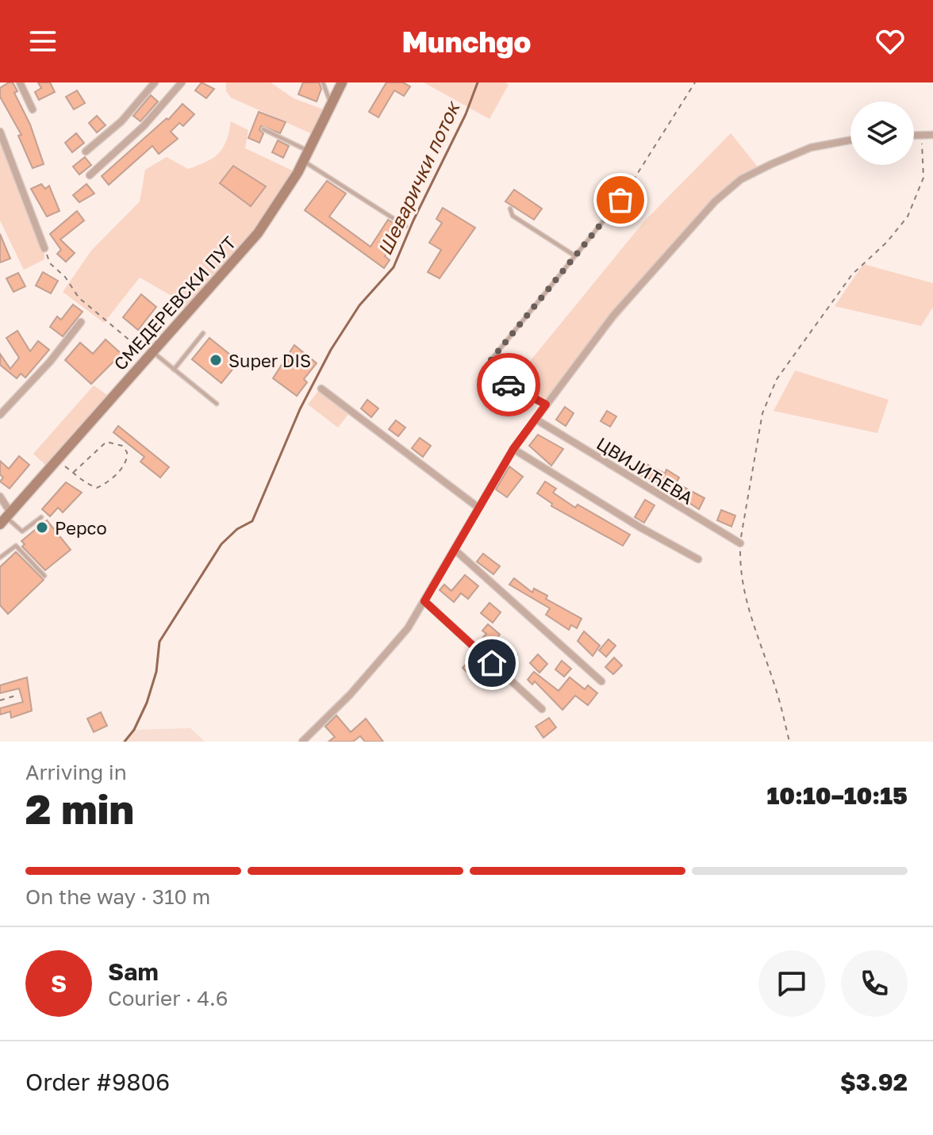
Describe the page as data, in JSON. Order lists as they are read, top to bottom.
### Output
{
  "streets": {
    "main road": ["СМЕДЕРЕВСКИ ПУТ"],
    "street": ["ЦВИЈИЋЕВА"]
  },
  "water": ["Шеварички поток"],
  "places": ["Super DIS", "Pepco"],
  "page": {
    "header": "Munchgo",
    "heading": ["2 min", "Arriving in", "10:10–10:15"],
    "panel": [
      "Sam",
      "Courier · 4.6",
      "Order #9806",
      "$3.92"
    ],
    "bar": "On the way · 310 m",
    "round": "S"
  }
}
